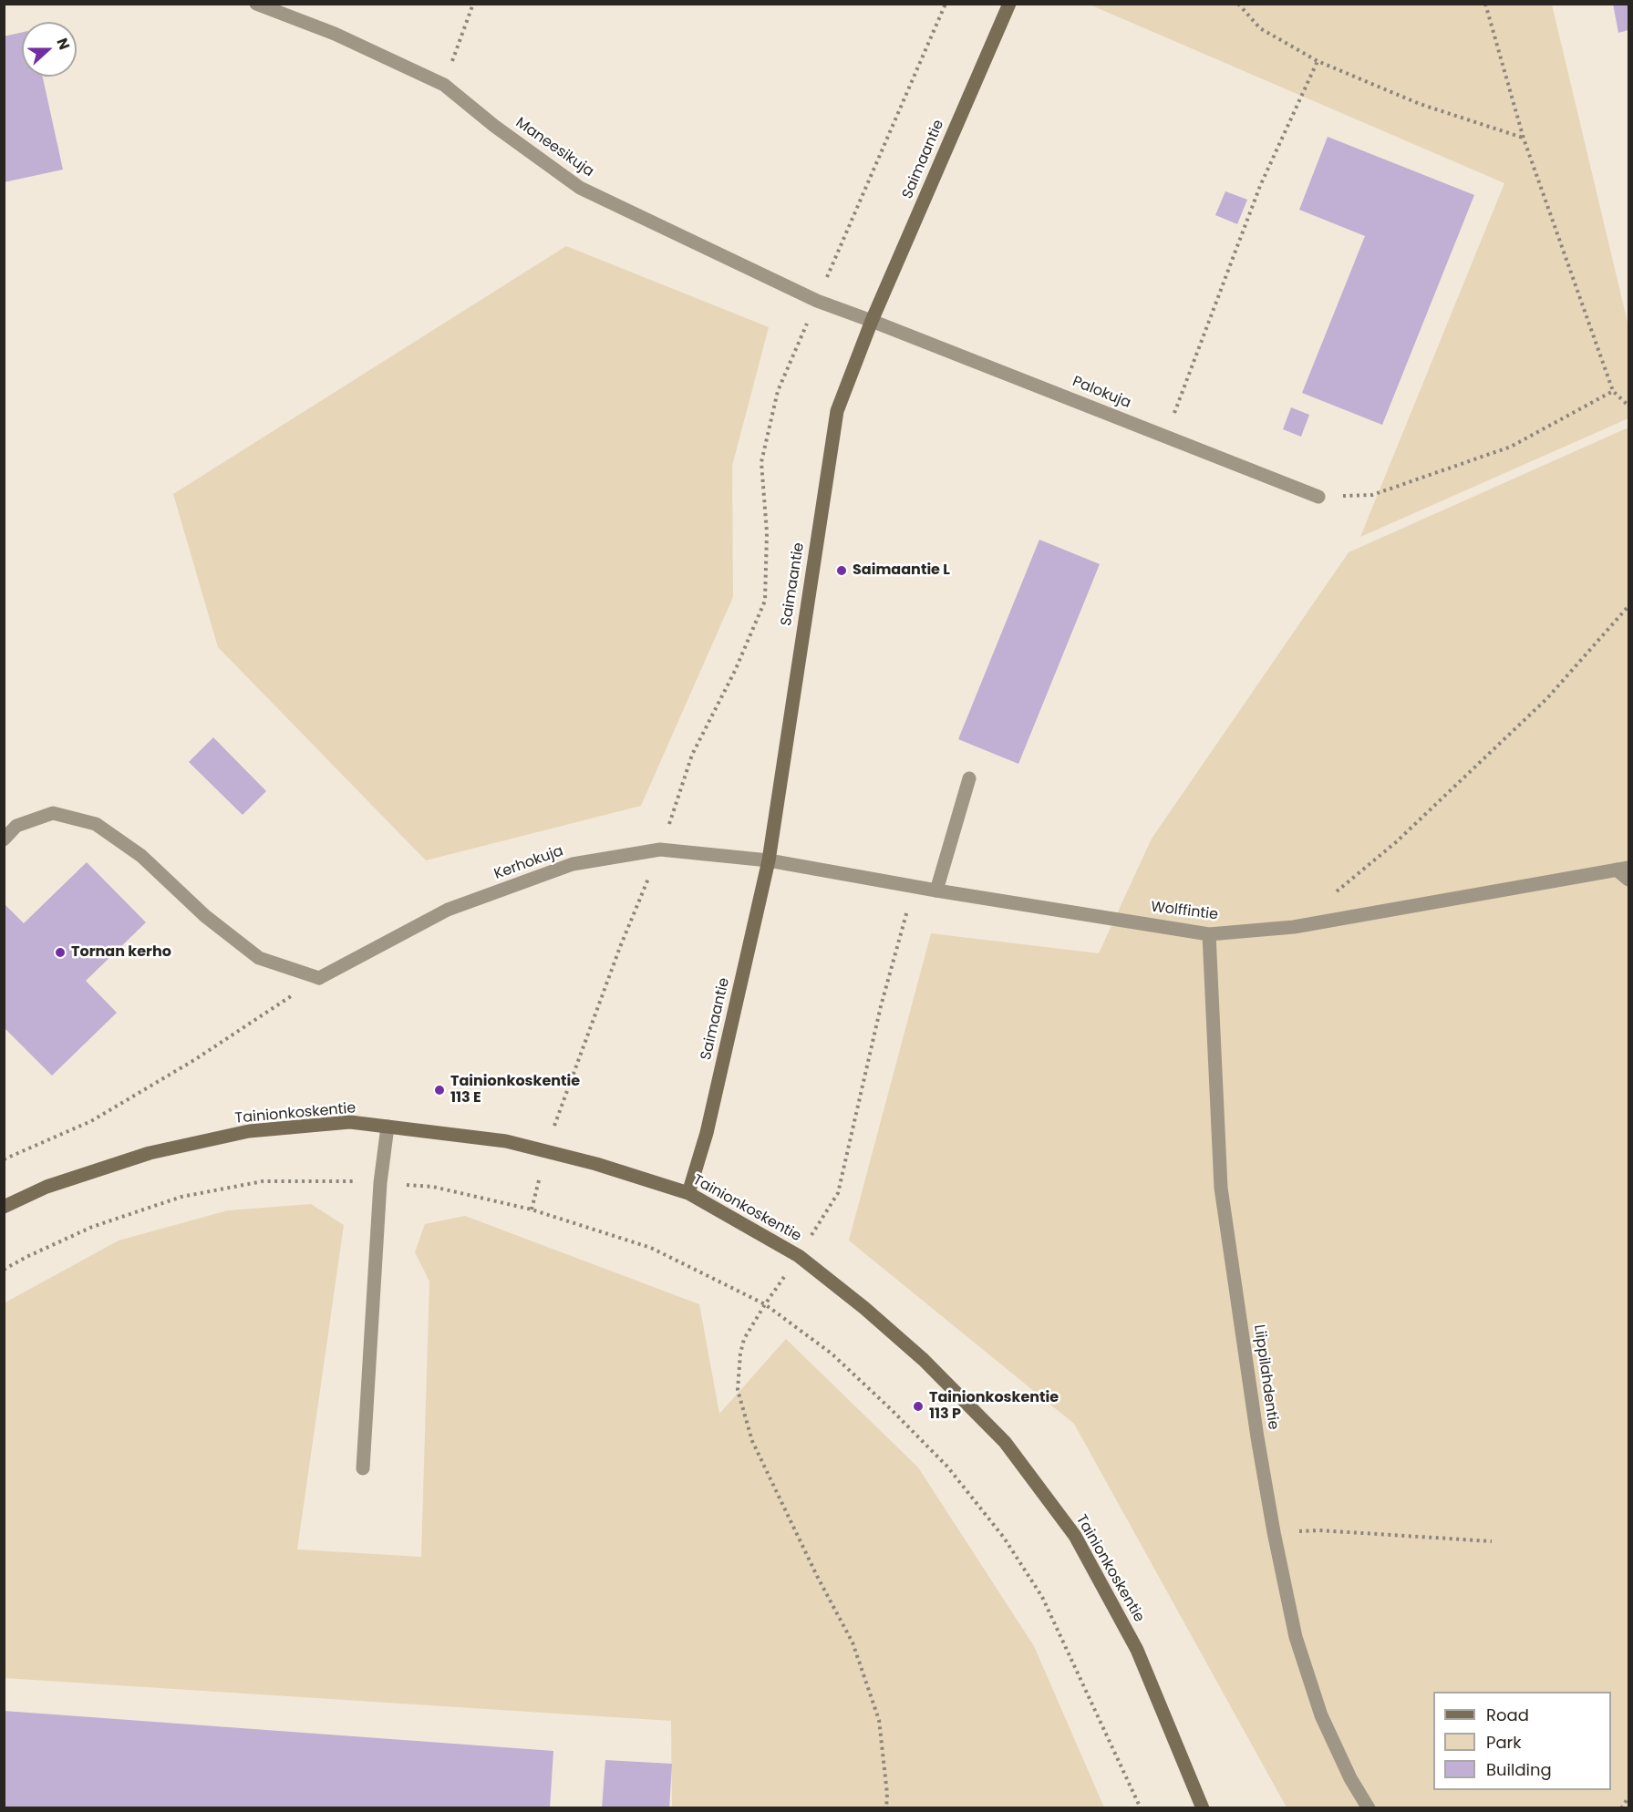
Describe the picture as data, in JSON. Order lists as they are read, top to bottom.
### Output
{
  "streets": {
    "street": [
      "Maneesikuja",
      "Saimaantie",
      "Palokuja",
      "Kerhokuja",
      "Wolffintie",
      "Tainionkoskentie",
      "Liippilahdentie"
    ]
  },
  "crossings": [
    ["Maneesikuja", "Saimaantie"],
    ["Maneesikuja", "Palokuja"],
    ["Saimaantie", "Palokuja"],
    ["Saimaantie", "Kerhokuja"],
    ["Saimaantie", "Wolffintie"],
    ["Saimaantie", "Tainionkoskentie"],
    ["Kerhokuja", "Wolffintie"],
    ["Wolffintie", "Liippilahdentie"]
  ],
  "places": [
    "Saimaantie L",
    "Tornan kerho",
    "Tainionkoskentie 113 E",
    "Tainionkoskentie 113 P"
  ],
  "legend": ["Road", "Park", "Building"],
  "north": "right"
}
